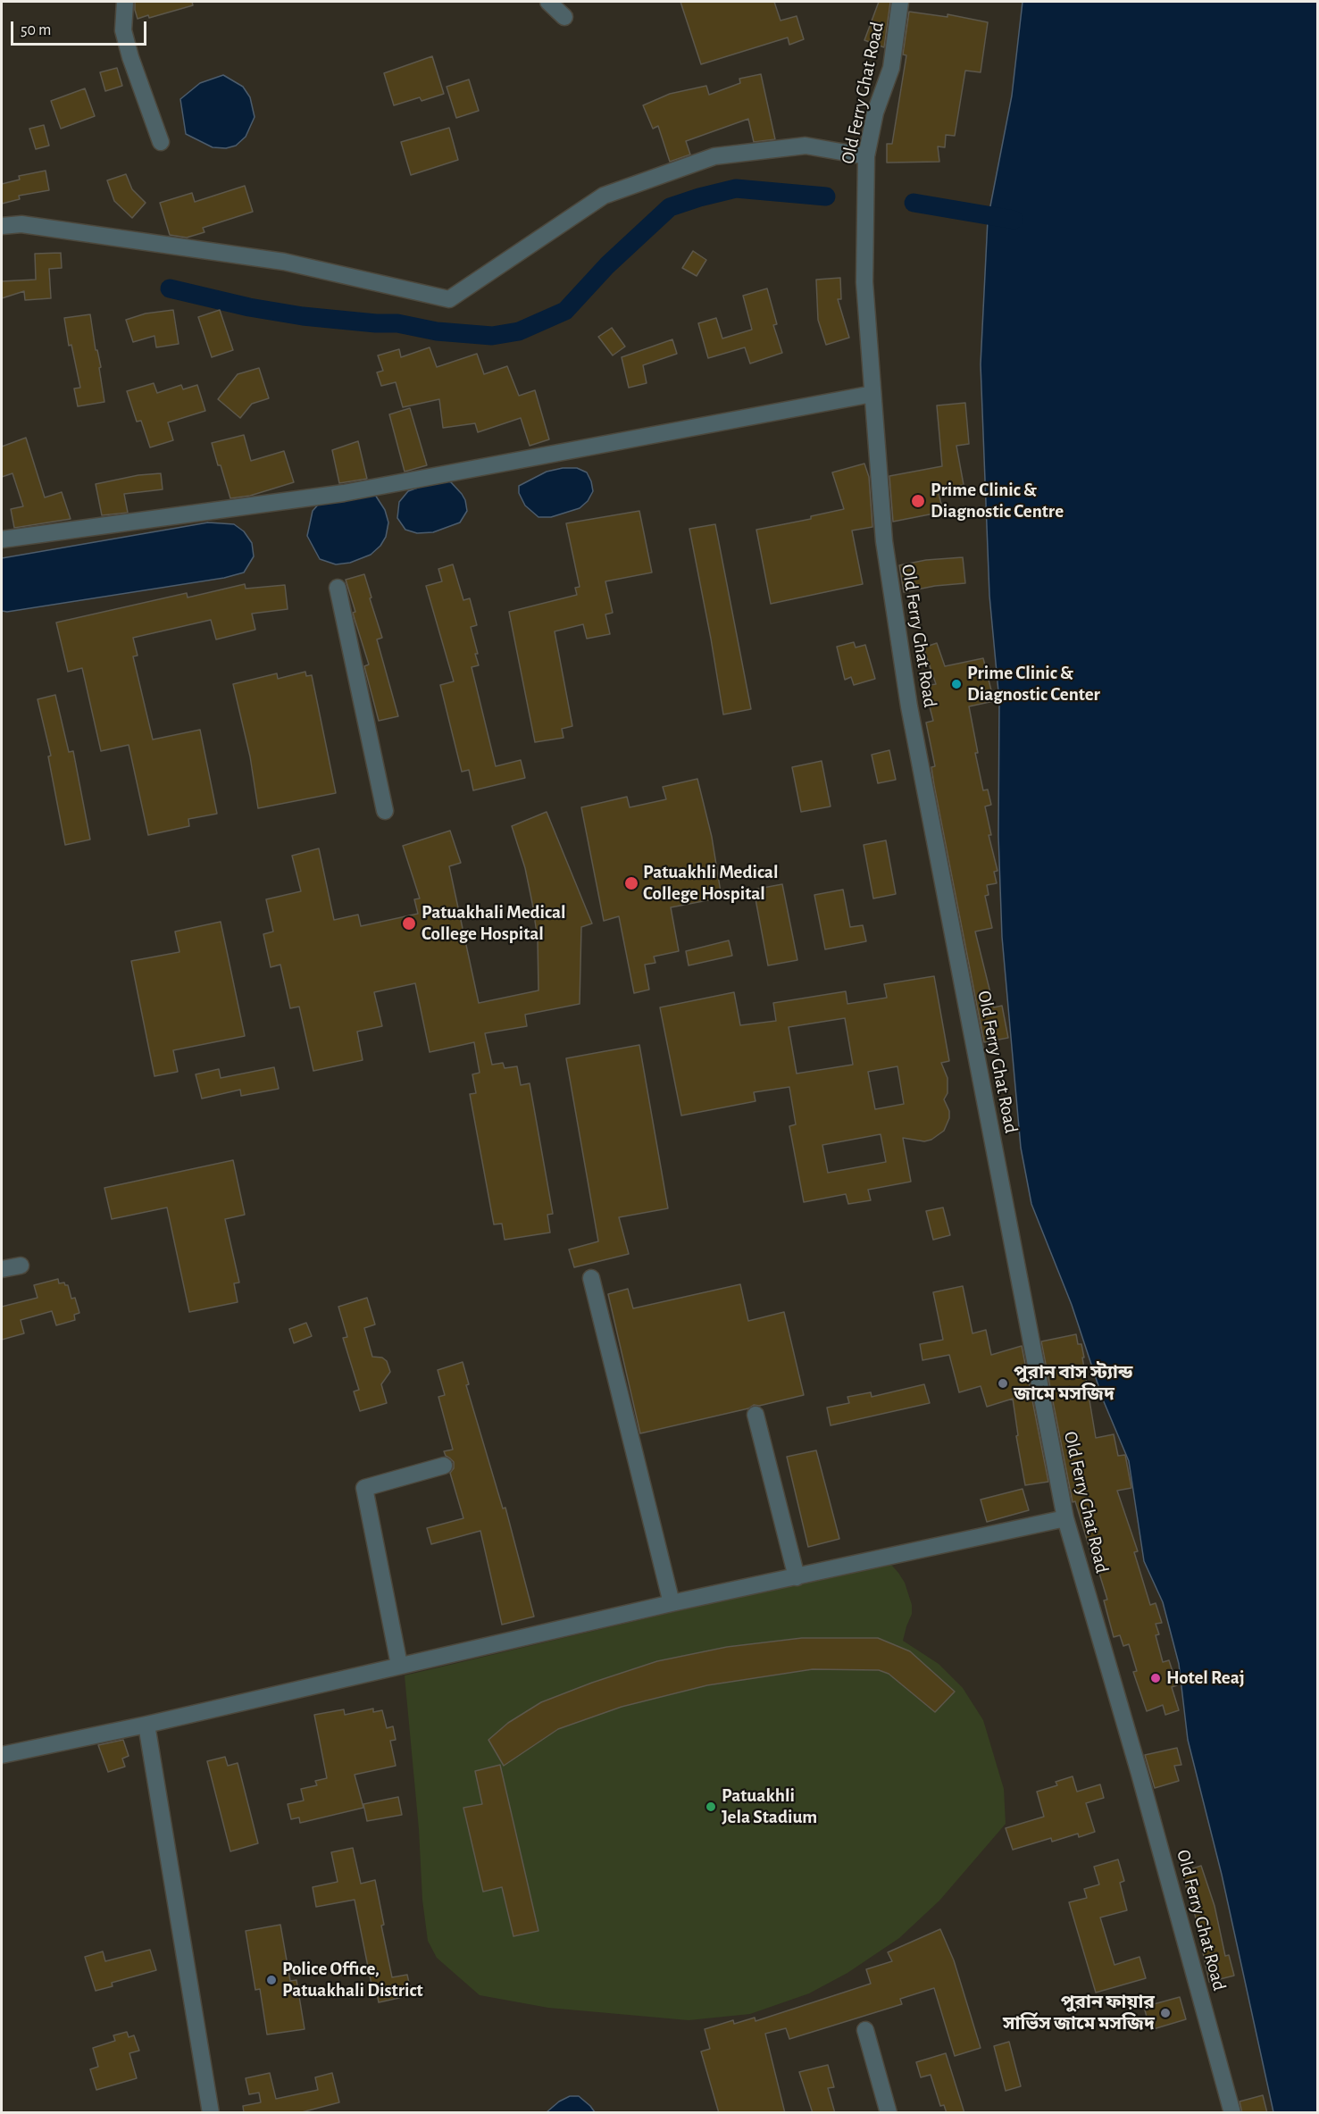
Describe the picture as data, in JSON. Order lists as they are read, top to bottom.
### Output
{
  "streets": {
    "street": ["Old Ferry Ghat Road"]
  },
  "places": [
    "Prime Clinic & Diagnostic Centre",
    "Prime Clinic & Diagnostic Center",
    "Patuakhli Medical College Hospital",
    "Patuakhali Medical College Hospital",
    "পুরান বাস স্ট্যান্ড জামে মসজিদ",
    "Hotel Reaj",
    "Patuakhli Jela Stadium",
    "Police Office, Patuakhali District",
    "পুরান ফায়ার সার্ভিস জামে মসজিদ"
  ],
  "scale_bar": "50 m"
}
